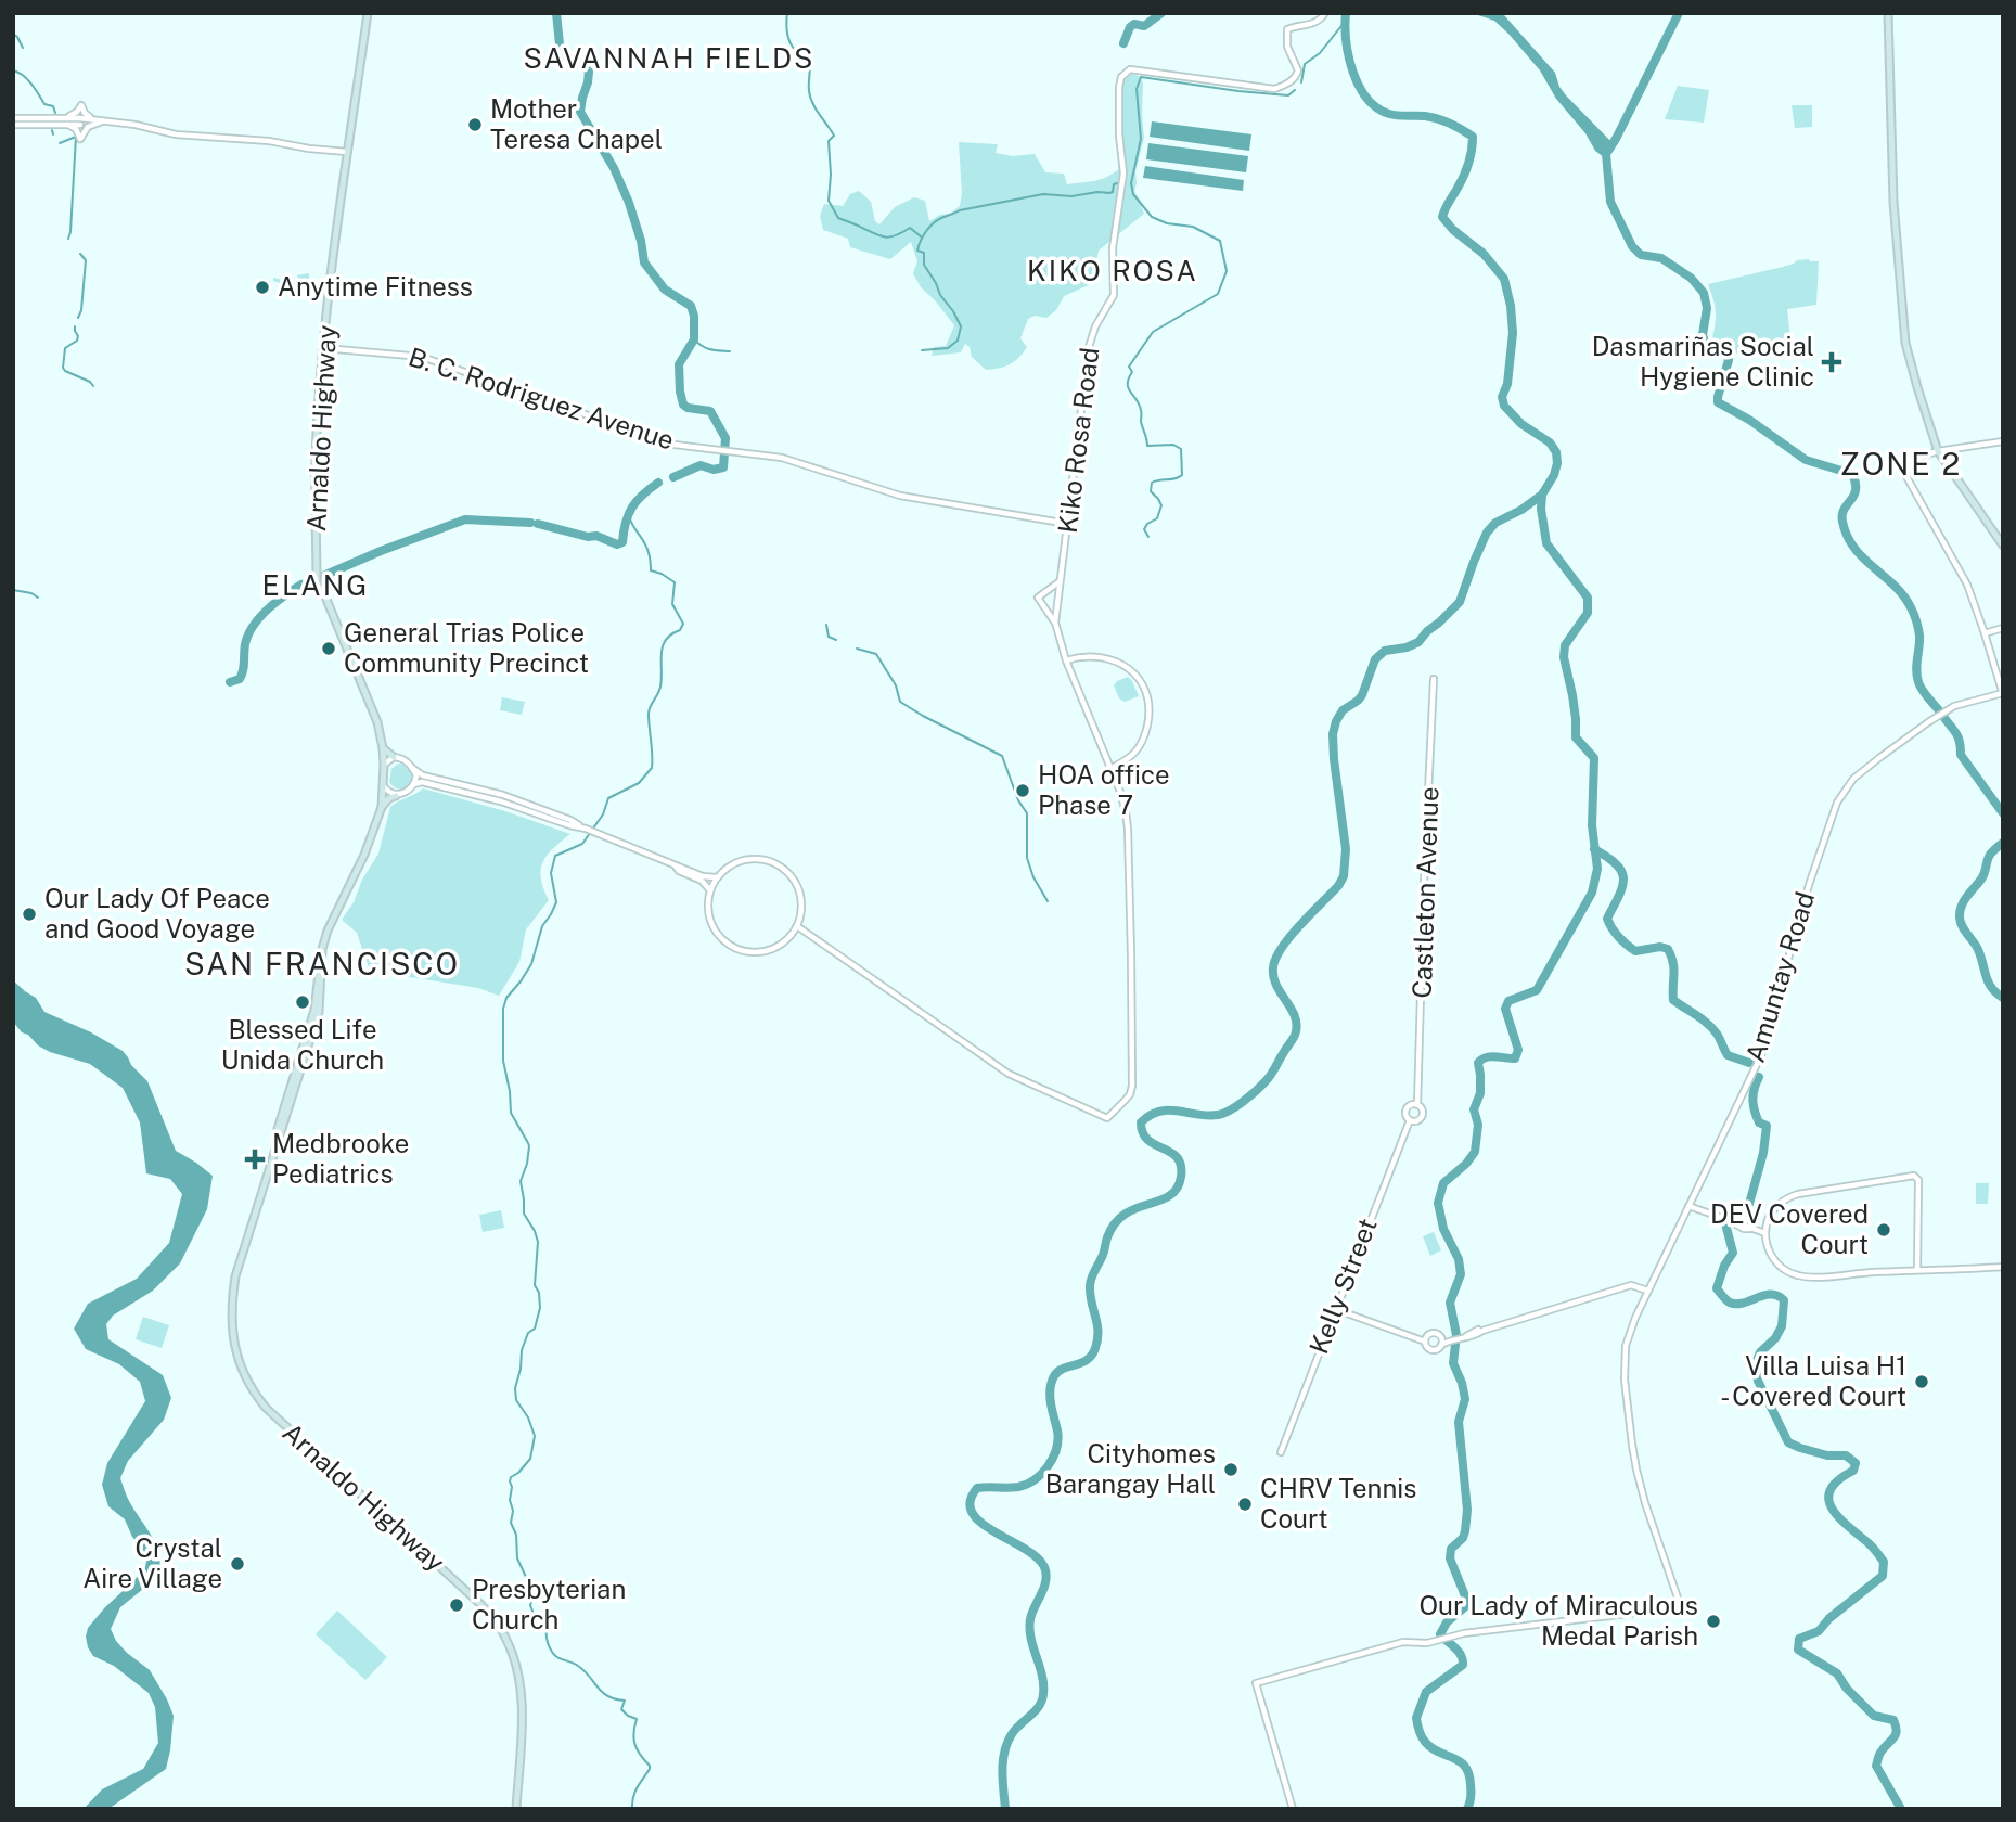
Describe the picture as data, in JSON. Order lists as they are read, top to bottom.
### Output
{
  "streets": {
    "main road": ["Arnaldo Highway"],
    "street": [
      "B. C. Rodriguez Avenue",
      "Kiko Rosa Road",
      "Castleton Avenue",
      "Amuntay Road",
      "Kelly Street"
    ]
  },
  "crossings": [
    ["B. C. Rodriguez Avenue", "Arnaldo Highway"],
    ["B. C. Rodriguez Avenue", "Kiko Rosa Road"],
    ["Castleton Avenue", "Kelly Street"]
  ],
  "districts": [
    "SAVANNAH FIELDS",
    "KIKO ROSA",
    "ZONE 2",
    "ELANG",
    "SAN FRANCISCO"
  ],
  "places": {
    "other": [
      "Mother Teresa Chapel",
      "Anytime Fitness",
      "General Trias Police Community Precinct",
      "HOA office Phase 7",
      "Our Lady Of Peace and Good Voyage",
      "Blessed Life Unida Church",
      "DEV Covered Court",
      "Villa Luisa H1 - Covered Court",
      "Cityhomes Barangay Hall",
      "CHRV Tennis Court",
      "Crystal Aire Village",
      "Presbyterian Church",
      "Our Lady of Miraculous Medal Parish"
    ],
    "health": ["Dasmariñas Social Hygiene Clinic", "Medbrooke Pediatrics"]
  }
}
